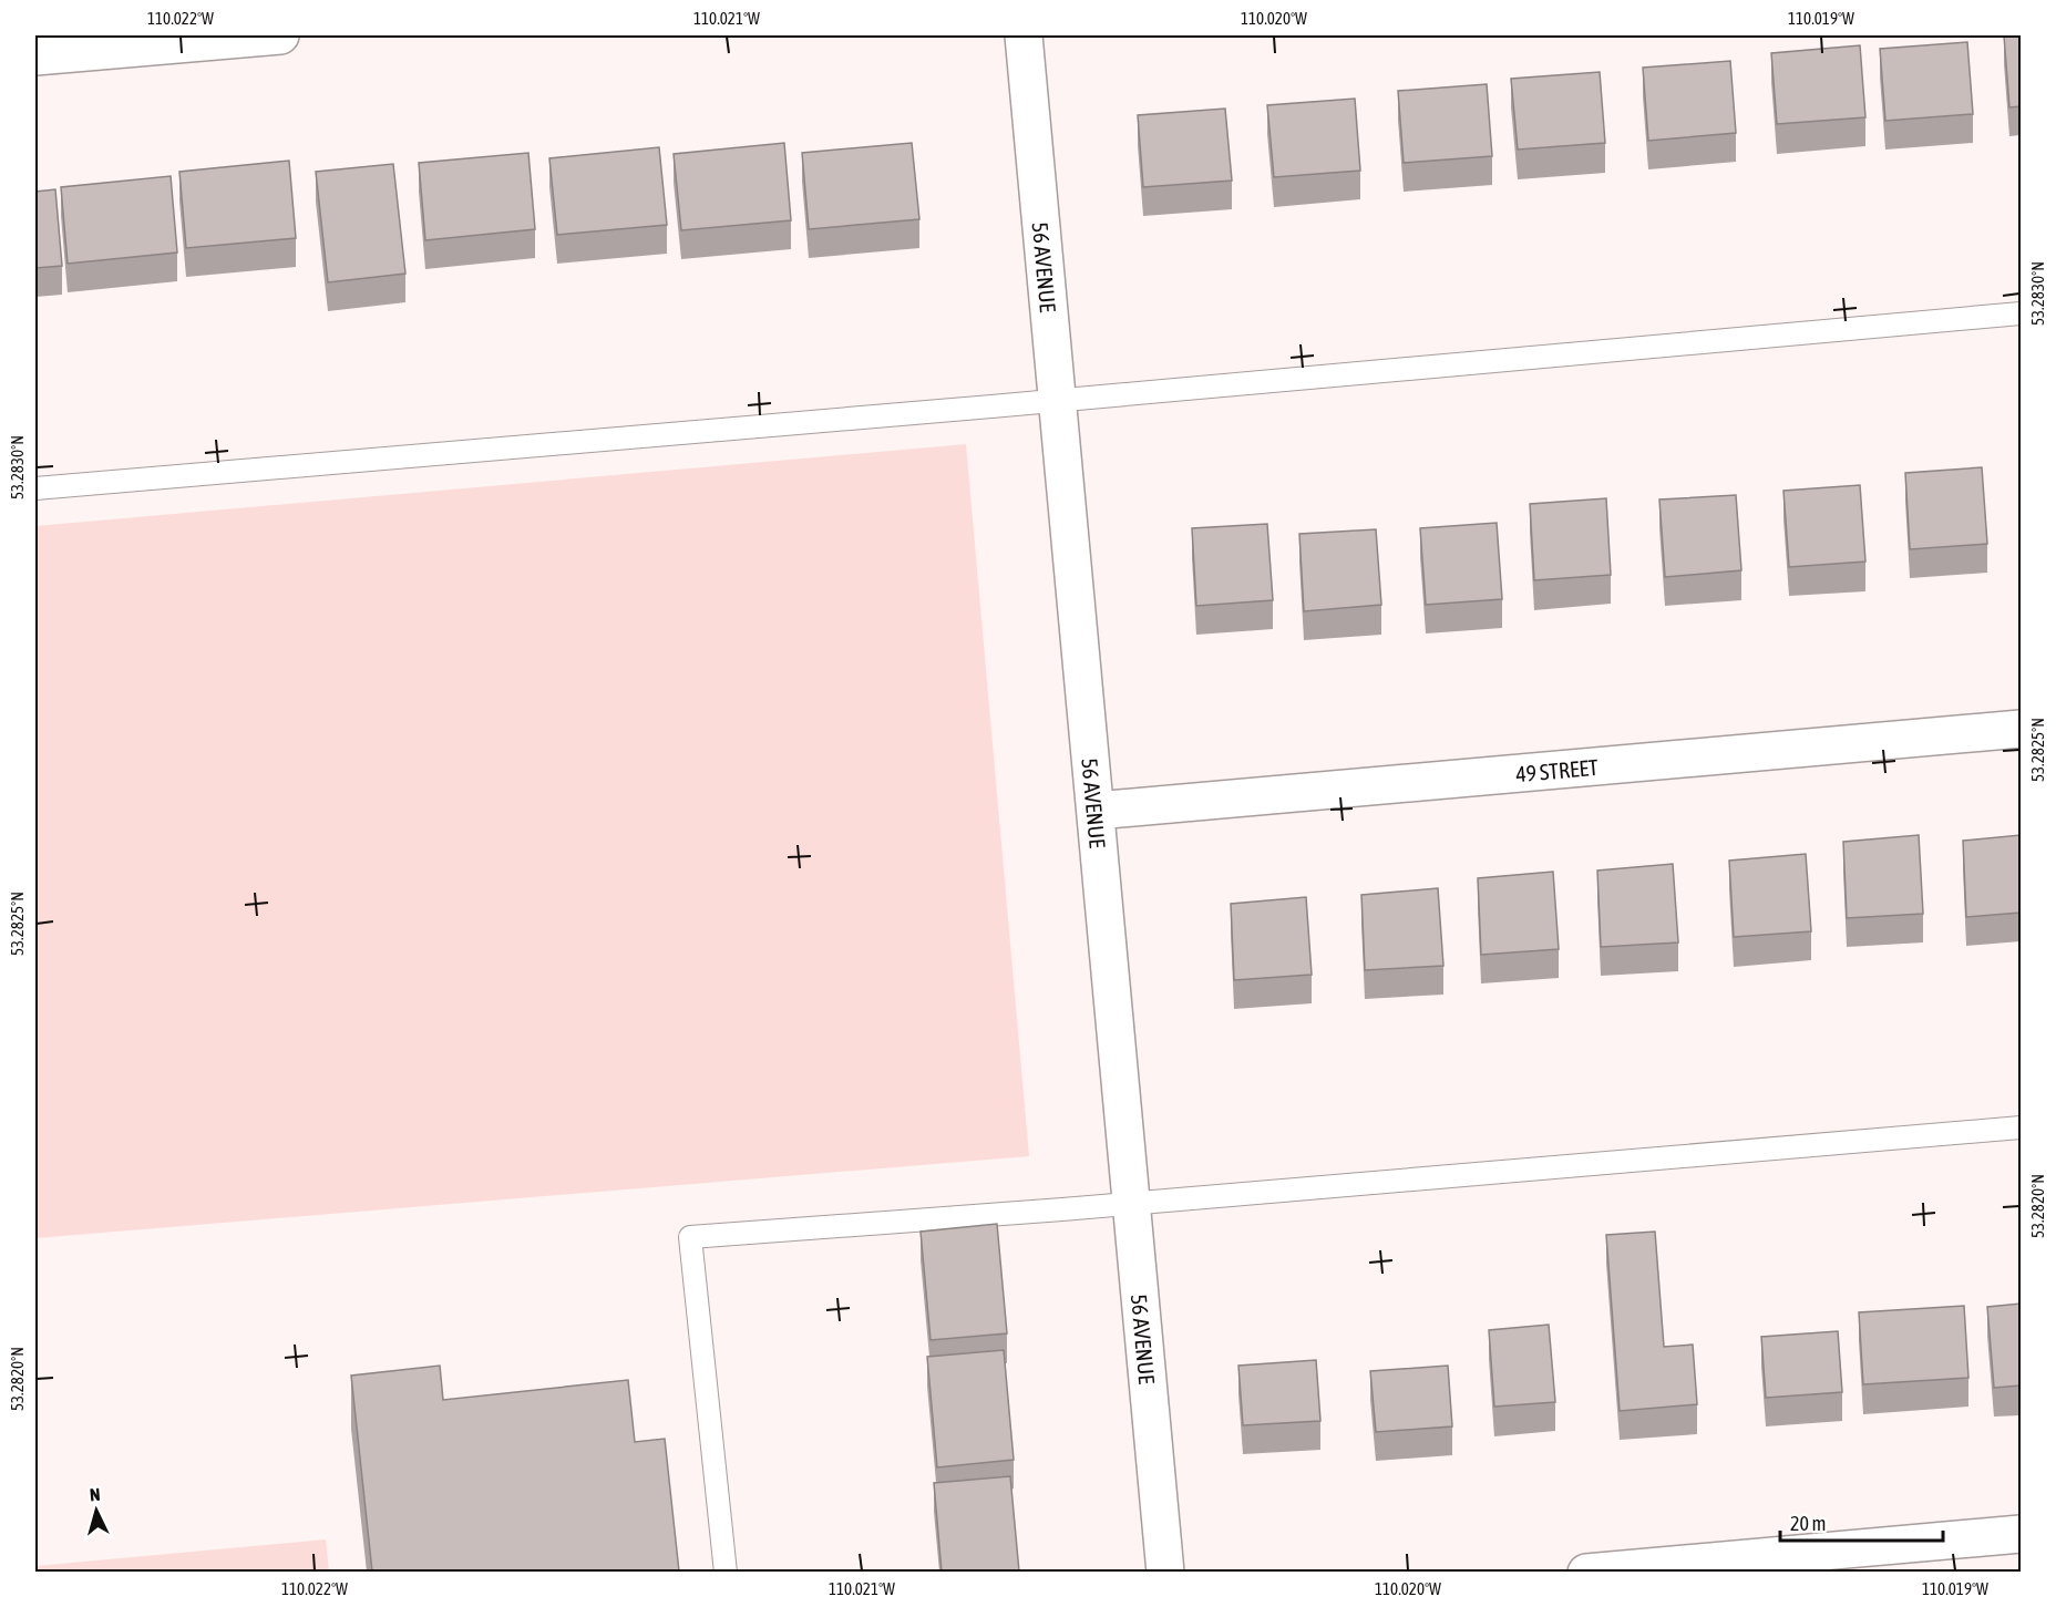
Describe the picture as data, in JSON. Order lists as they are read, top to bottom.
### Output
{
  "streets": {
    "street": ["56 AVENUE", "49 STREET"]
  },
  "crossings": [
    ["56 AVENUE", "49 STREET"]
  ],
  "scale_bar": "20 m",
  "north": "top",
  "coordinates": [
    "110.022°W",
    "110.021°W",
    "110.020°W",
    "110.019°W",
    "53.2830°N",
    "53.2825°N",
    "53.2820°N"
  ]
}
